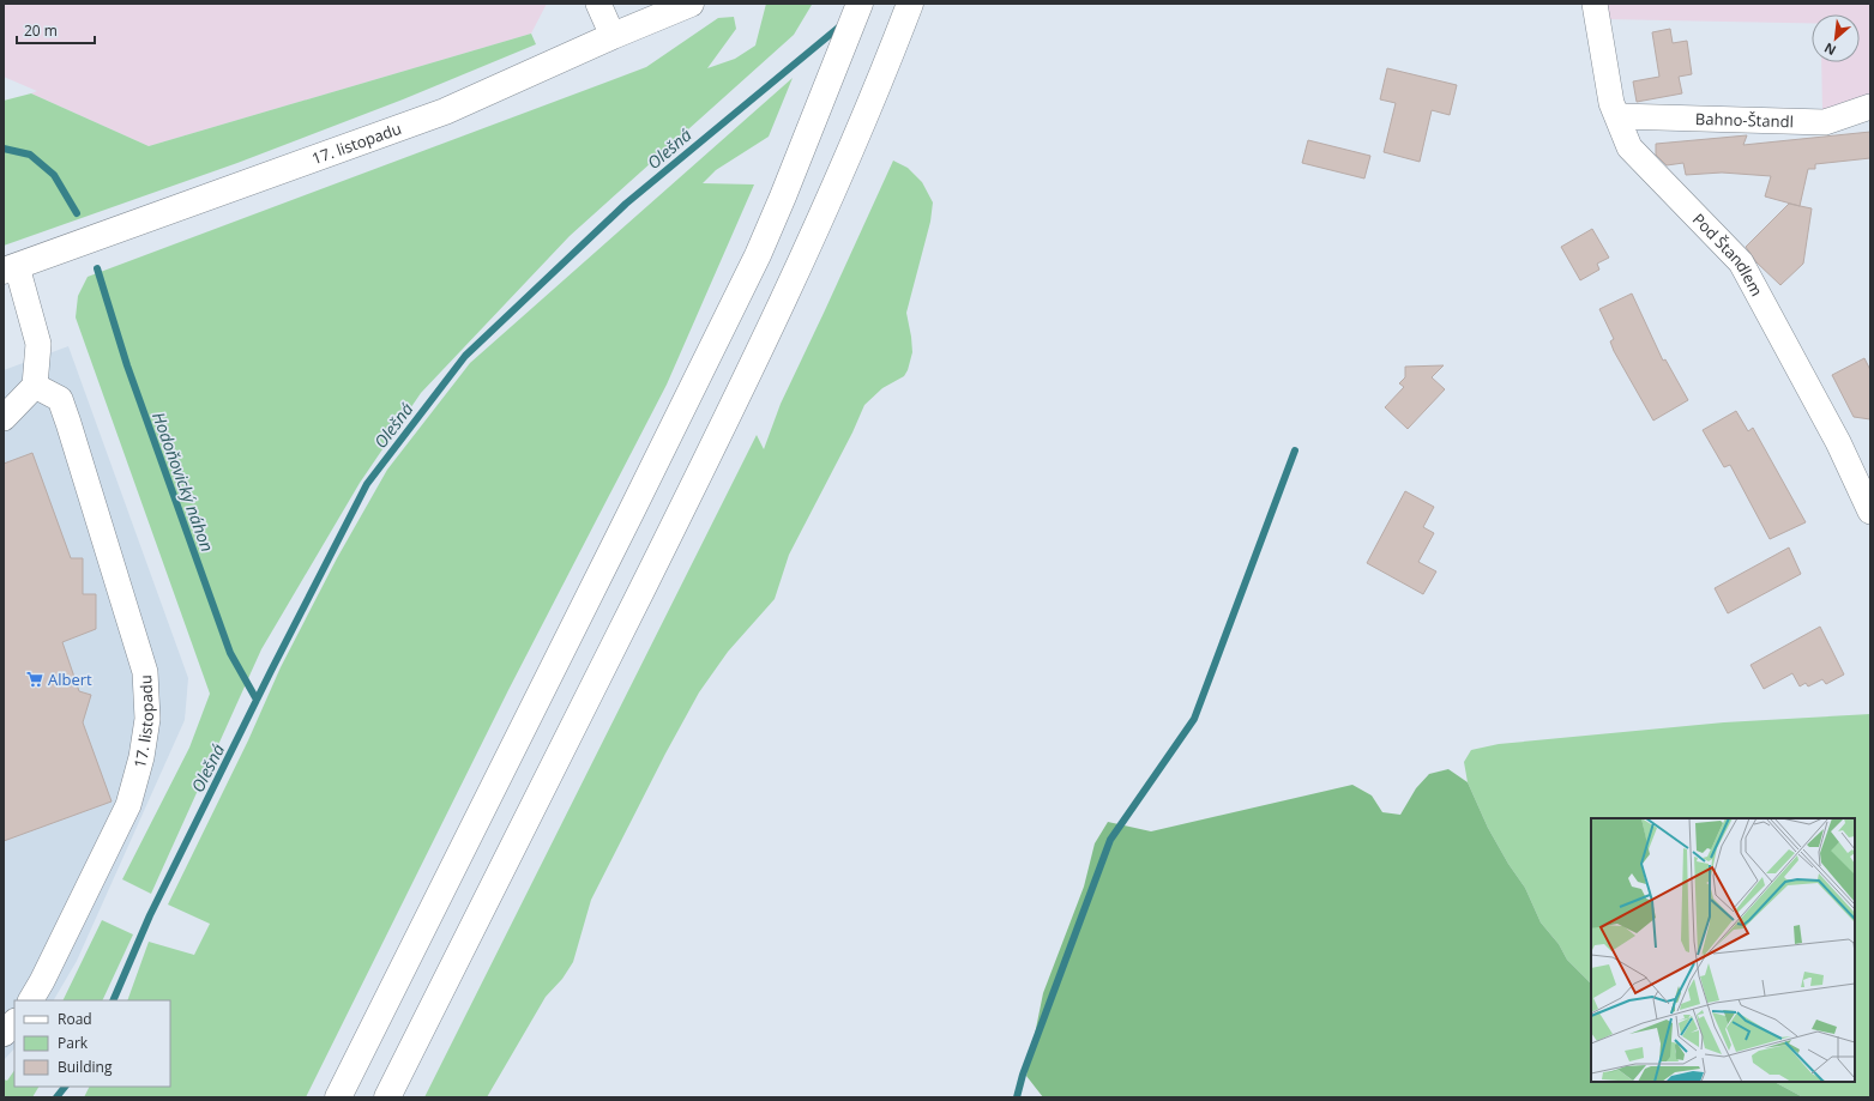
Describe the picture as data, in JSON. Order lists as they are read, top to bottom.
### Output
{
  "streets": {
    "main road": ["17. listopadu"],
    "street": ["Bahno-Štandl", "Pod Štandlem"]
  },
  "crossings": [
    ["Bahno-Štandl", "Pod Štandlem"]
  ],
  "water": ["Olešná", "Hodoňovický náhon"],
  "places": {
    "supermarket": ["Albert"]
  },
  "legend": ["Road", "Park", "Building"],
  "scale_bar": "20 m",
  "north": "bottom left"
}
